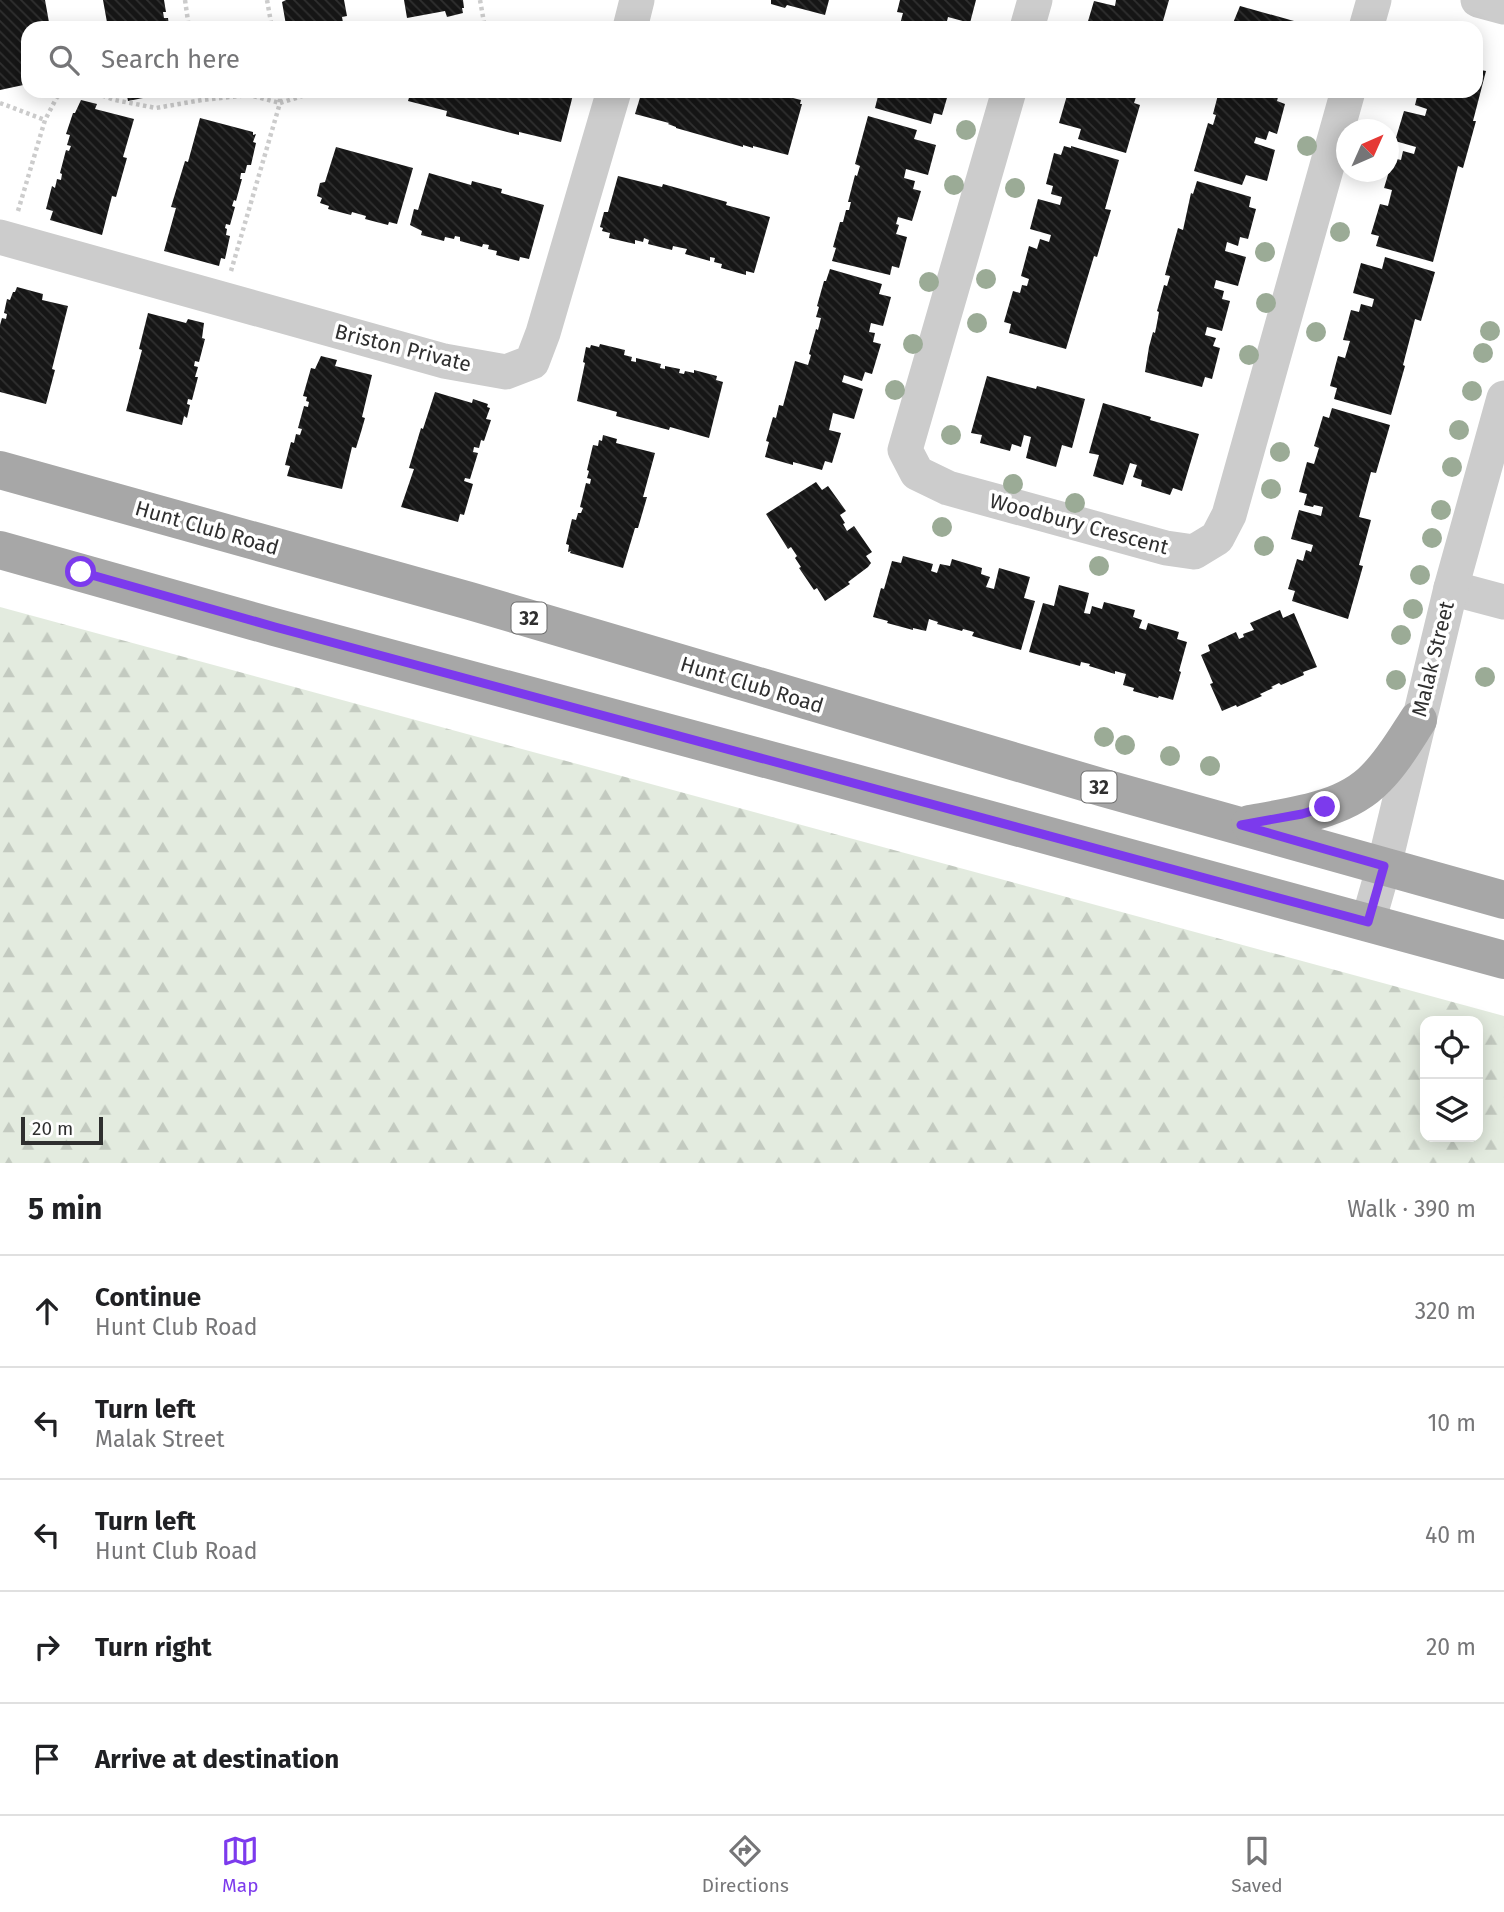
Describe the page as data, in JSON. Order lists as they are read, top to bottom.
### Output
{
  "streets": {
    "main road": ["Hunt Club Road", "32"],
    "street": ["Briston Private", "Woodbury Crescent", "Malak Street"]
  },
  "crossings": [
    ["Hunt Club Road", "Malak Street"]
  ],
  "scale_bar": "20 m",
  "north": "top right",
  "page": {
    "search": "Search here",
    "scale": "20 m",
    "heading": ["5 min", "Walk · 390 m"],
    "list": [
      ["Continue", "Hunt Club Road", "320 m"],
      ["Turn left", "Malak Street", "10 m"],
      ["Turn left", "Hunt Club Road", "40 m"],
      ["Turn right", "20 m"],
      "Arrive at destination"
    ],
    "nav": ["Map", "Directions", "Saved"]
  }
}
